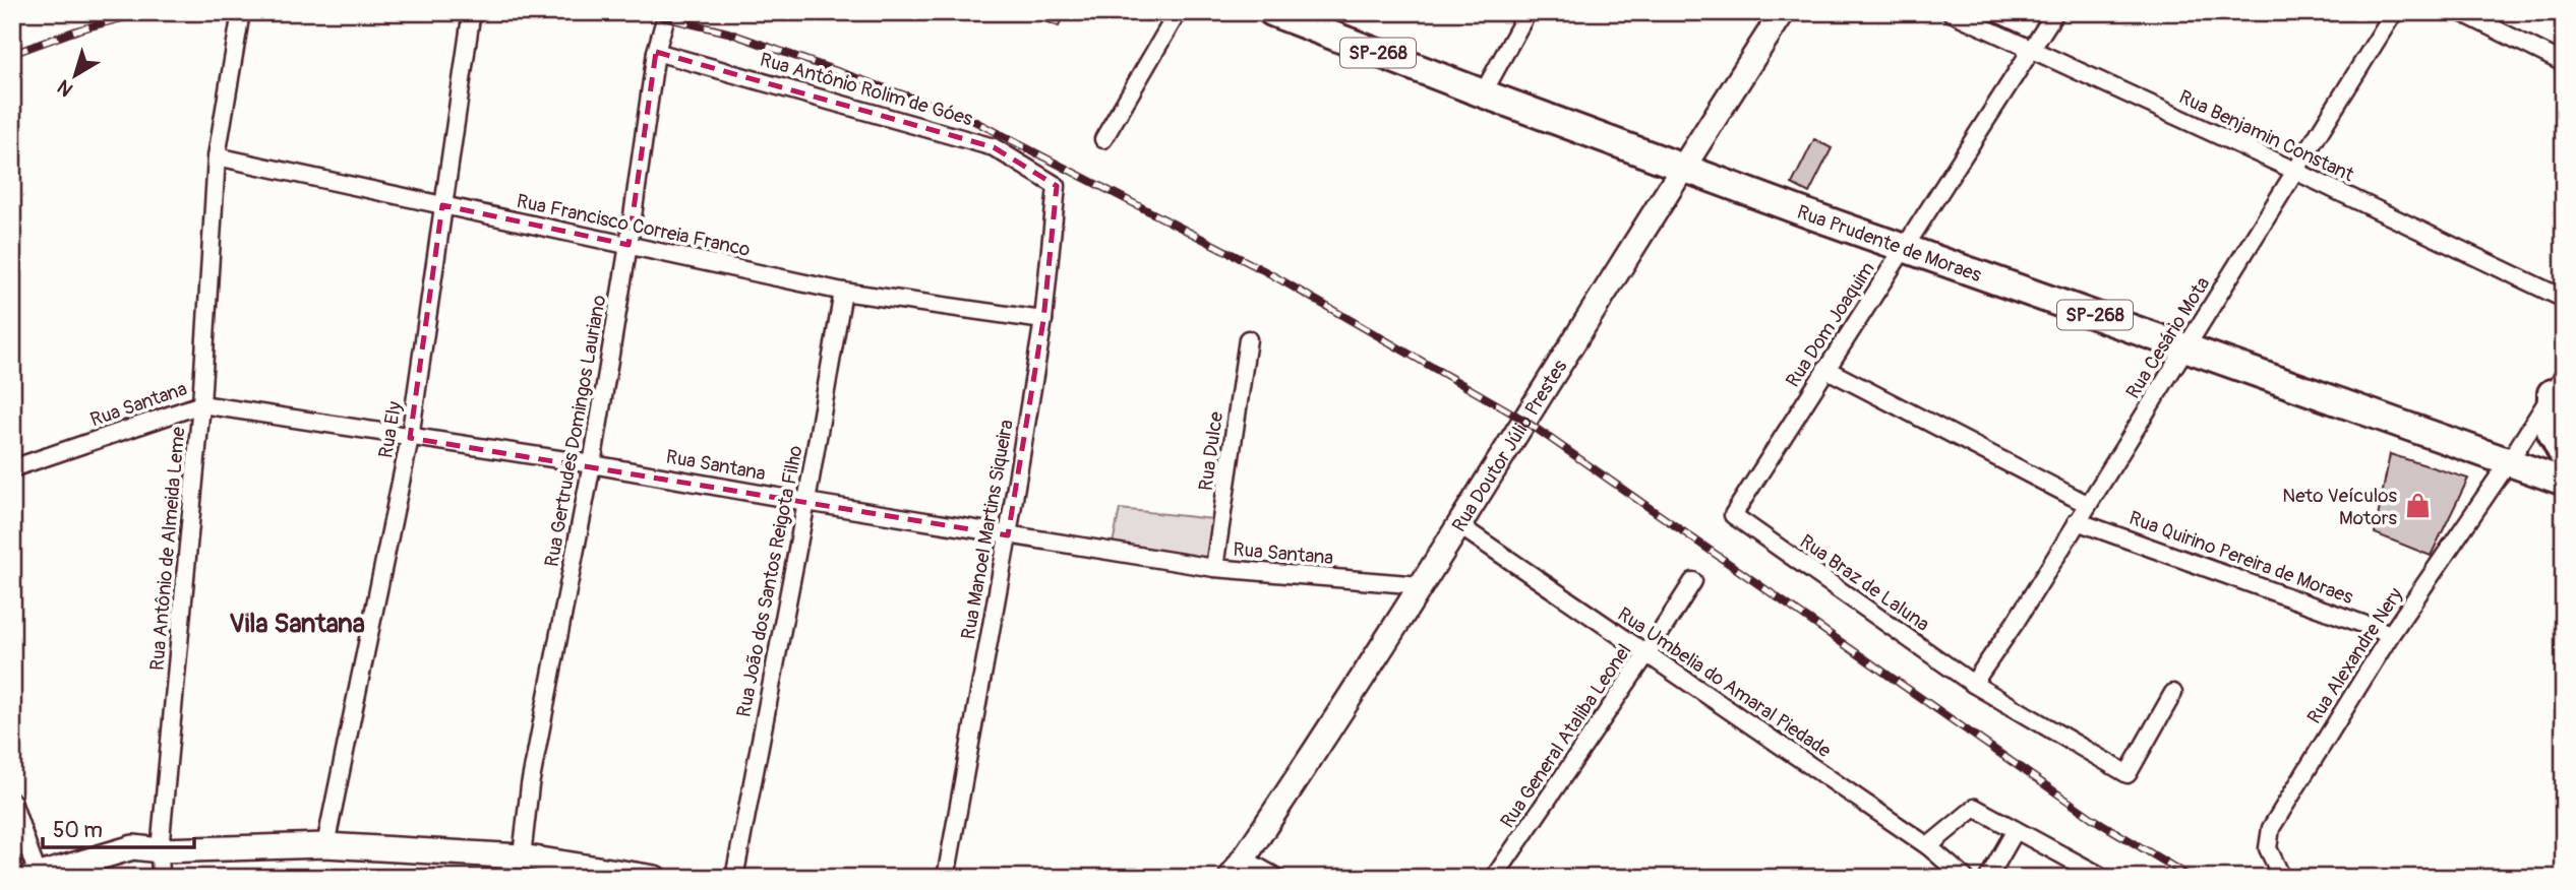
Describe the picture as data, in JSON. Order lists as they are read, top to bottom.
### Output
{
  "streets": {
    "main road": ["SP-268", "Rua Prudente de Moraes", "Rua Doutor Júlio Prestes"],
    "street": [
      "Rua Antônio Rolim de Góes",
      "Rua Benjamin Constant",
      "Rua Francisco Correia Franco",
      "Rua Dom Joaquim",
      "Rua Cesário Mota",
      "Rua Santana",
      "Rua Ely",
      "Rua Gertrudes Domingos Lauriano",
      "Rua Dulce",
      "Rua Manoel Martins Siqueira",
      "Rua Antônio de Almeida Leme",
      "Rua Quirino Pereira de Moraes",
      "Rua João dos Santos Reigota Filho",
      "Rua Braz de Laluna",
      "Rua Alexandre Nery",
      "Rua Umbelia do Amaral Piedade",
      "Rua General Ataliba Leonel"
    ]
  },
  "crossings": [
    ["SP-268", "Rua Prudente de Moraes"],
    ["SP-268", "Rua Alexandre Nery"],
    ["Rua Antônio Rolim de Góes", "Rua Gertrudes Domingos Lauriano"],
    ["Rua Antônio Rolim de Góes", "Rua Manoel Martins Siqueira"],
    ["Rua Benjamin Constant", "Rua Dom Joaquim"],
    ["Rua Benjamin Constant", "Rua Cesário Mota"],
    ["Rua Francisco Correia Franco", "Rua Ely"],
    ["Rua Francisco Correia Franco", "Rua Gertrudes Domingos Lauriano"],
    ["Rua Francisco Correia Franco", "Rua Manoel Martins Siqueira"],
    ["Rua Francisco Correia Franco", "Rua Antônio de Almeida Leme"],
    ["Rua Francisco Correia Franco", "Rua João dos Santos Reigota Filho"],
    ["Rua Prudente de Moraes", "Rua Dom Joaquim"],
    ["Rua Prudente de Moraes", "Rua Cesário Mota"],
    ["Rua Prudente de Moraes", "Rua Doutor Júlio Prestes"],
    ["Rua Prudente de Moraes", "Rua Alexandre Nery"],
    ["Rua Dom Joaquim", "Rua Braz de Laluna"],
    ["Rua Cesário Mota", "Rua Quirino Pereira de Moraes"],
    ["Rua Cesário Mota", "Rua Braz de Laluna"],
    ["Rua Santana", "Rua Ely"],
    ["Rua Santana", "Rua Gertrudes Domingos Lauriano"],
    ["Rua Santana", "Rua Doutor Júlio Prestes"],
    ["Rua Santana", "Rua Dulce"],
    ["Rua Santana", "Rua Manoel Martins Siqueira"],
    ["Rua Santana", "Rua Antônio de Almeida Leme"],
    ["Rua Santana", "Rua João dos Santos Reigota Filho"],
    ["Rua Doutor Júlio Prestes", "Rua Umbelia do Amaral Piedade"],
    ["Rua Quirino Pereira de Moraes", "Rua Alexandre Nery"],
    ["Rua Umbelia do Amaral Piedade", "Rua General Ataliba Leonel"]
  ],
  "districts": ["Vila Santana"],
  "places": {
    "shop": ["Neto Veículos Motors"]
  },
  "scale_bar": "50 m",
  "north": "bottom left"
}
